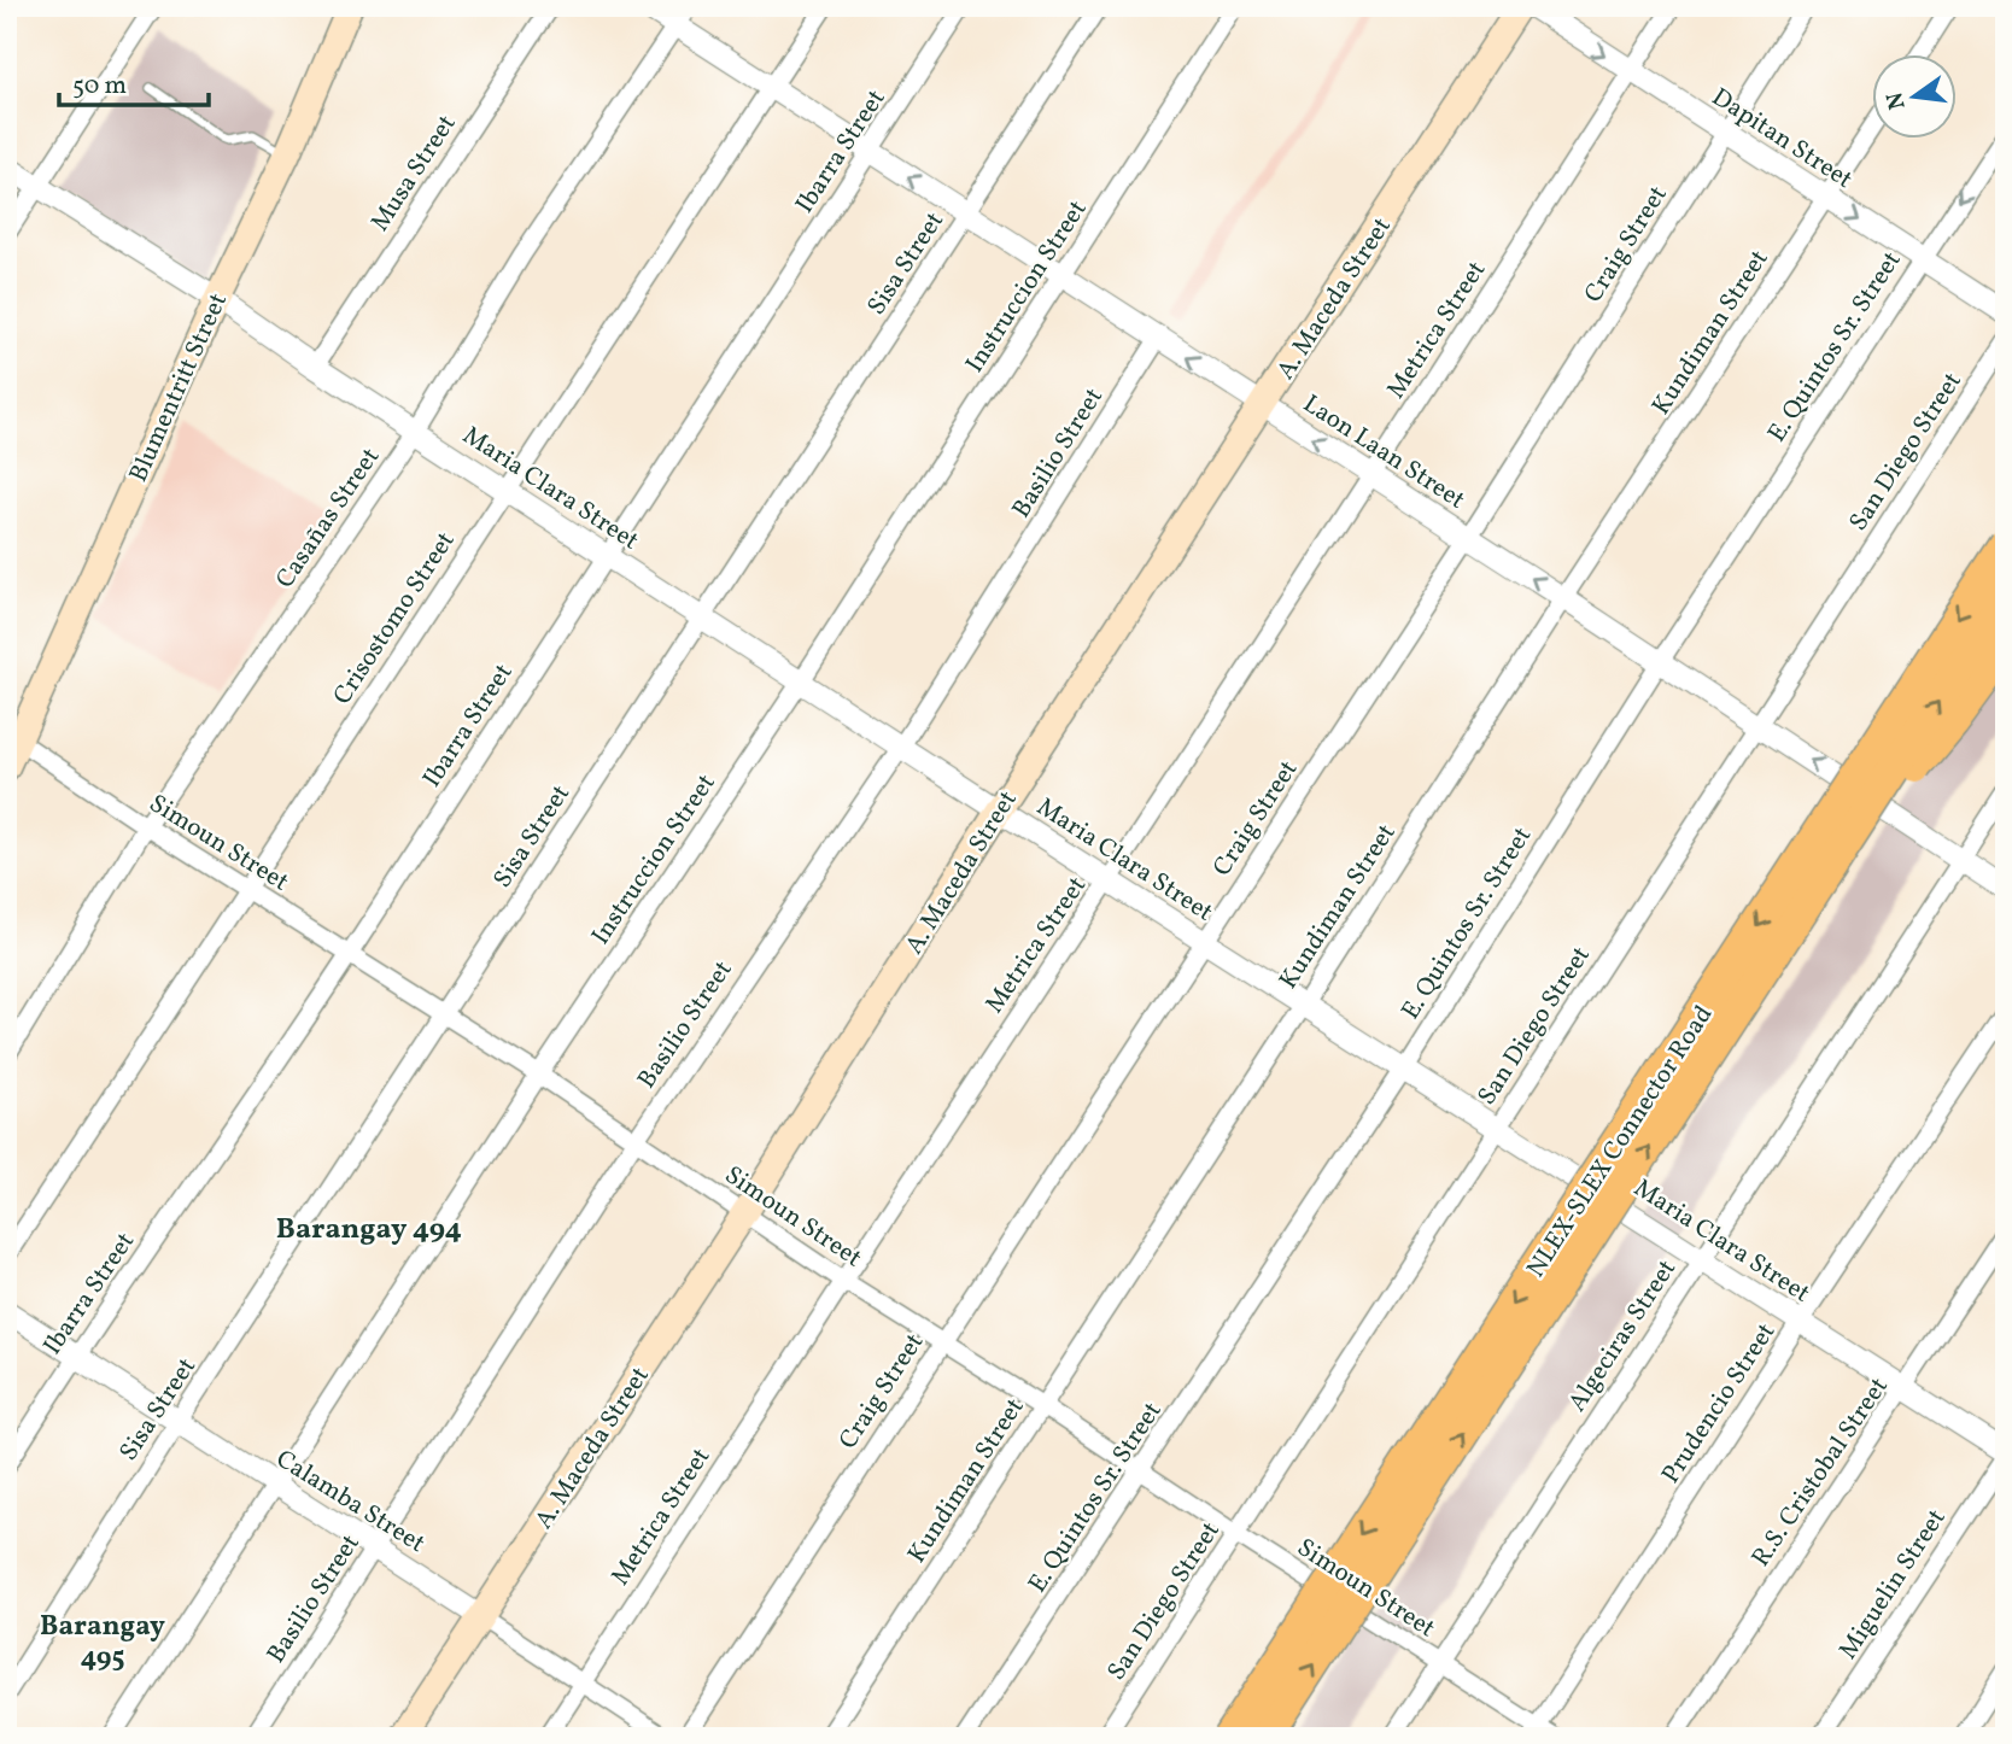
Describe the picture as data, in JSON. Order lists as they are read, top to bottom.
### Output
{
  "streets": {
    "highway": ["NLEX-SLEX Connector Road"],
    "main road": ["A. Maceda Street", "Blumentritt Street"],
    "street": [
      "Dapitan Street",
      "Ibarra Street",
      "Musa Street",
      "Craig Street",
      "Sisa Street",
      "Instruccion Street",
      "Metrica Street",
      "Kundiman Street",
      "E. Quintos Sr. Street",
      "Laon Laan Street",
      "San Diego Street",
      "Basilio Street",
      "Maria Clara Street",
      "Casañas Street",
      "Crisostomo Street",
      "Simoun Street",
      "Algeciras Street",
      "Prudencio Street",
      "R.S. Cristobal Street",
      "Calamba Street",
      "Miguelin Street"
    ]
  },
  "crossings": [
    ["Dapitan Street", "Craig Street"],
    ["Dapitan Street", "Metrica Street"],
    ["Dapitan Street", "Kundiman Street"],
    ["Dapitan Street", "E. Quintos Sr. Street"],
    ["Ibarra Street", "Laon Laan Street"],
    ["Ibarra Street", "Maria Clara Street"],
    ["Ibarra Street", "Simoun Street"],
    ["Ibarra Street", "Calamba Street"],
    ["Musa Street", "Maria Clara Street"],
    ["Craig Street", "Laon Laan Street"],
    ["Craig Street", "Maria Clara Street"],
    ["Craig Street", "Simoun Street"],
    ["Sisa Street", "Laon Laan Street"],
    ["Sisa Street", "Maria Clara Street"],
    ["Sisa Street", "Simoun Street"],
    ["Sisa Street", "Calamba Street"],
    ["Instruccion Street", "Laon Laan Street"],
    ["Instruccion Street", "Maria Clara Street"],
    ["Instruccion Street", "Simoun Street"],
    ["Instruccion Street", "Calamba Street"],
    ["A. Maceda Street", "Laon Laan Street"],
    ["A. Maceda Street", "Maria Clara Street"],
    ["A. Maceda Street", "Simoun Street"],
    ["A. Maceda Street", "Calamba Street"],
    ["Metrica Street", "Laon Laan Street"],
    ["Metrica Street", "Maria Clara Street"],
    ["Metrica Street", "Simoun Street"],
    ["Metrica Street", "Calamba Street"],
    ["Kundiman Street", "Laon Laan Street"],
    ["Kundiman Street", "Maria Clara Street"],
    ["Kundiman Street", "Simoun Street"],
    ["E. Quintos Sr. Street", "Laon Laan Street"],
    ["E. Quintos Sr. Street", "Maria Clara Street"],
    ["E. Quintos Sr. Street", "Simoun Street"],
    ["Blumentritt Street", "Maria Clara Street"],
    ["Blumentritt Street", "Simoun Street"],
    ["Laon Laan Street", "San Diego Street"],
    ["Laon Laan Street", "Basilio Street"],
    ["Laon Laan Street", "Casañas Street"],
    ["Laon Laan Street", "Crisostomo Street"],
    ["Laon Laan Street", "Algeciras Street"],
    ["San Diego Street", "Maria Clara Street"],
    ["San Diego Street", "Simoun Street"],
    ["Basilio Street", "Maria Clara Street"],
    ["Basilio Street", "Simoun Street"],
    ["Basilio Street", "Calamba Street"],
    ["Maria Clara Street", "Casañas Street"],
    ["Maria Clara Street", "Crisostomo Street"],
    ["Maria Clara Street", "Algeciras Street"],
    ["Maria Clara Street", "Prudencio Street"],
    ["Maria Clara Street", "R.S. Cristobal Street"],
    ["Maria Clara Street", "Miguelin Street"],
    ["Casañas Street", "Simoun Street"],
    ["Crisostomo Street", "Simoun Street"],
    ["Simoun Street", "Algeciras Street"],
    ["Simoun Street", "Prudencio Street"]
  ],
  "one_way": ["Dapitan Street", "Laon Laan Street"],
  "districts": ["Barangay 494", "Barangay 495"],
  "scale_bar": "50 m",
  "north": "left"
}
